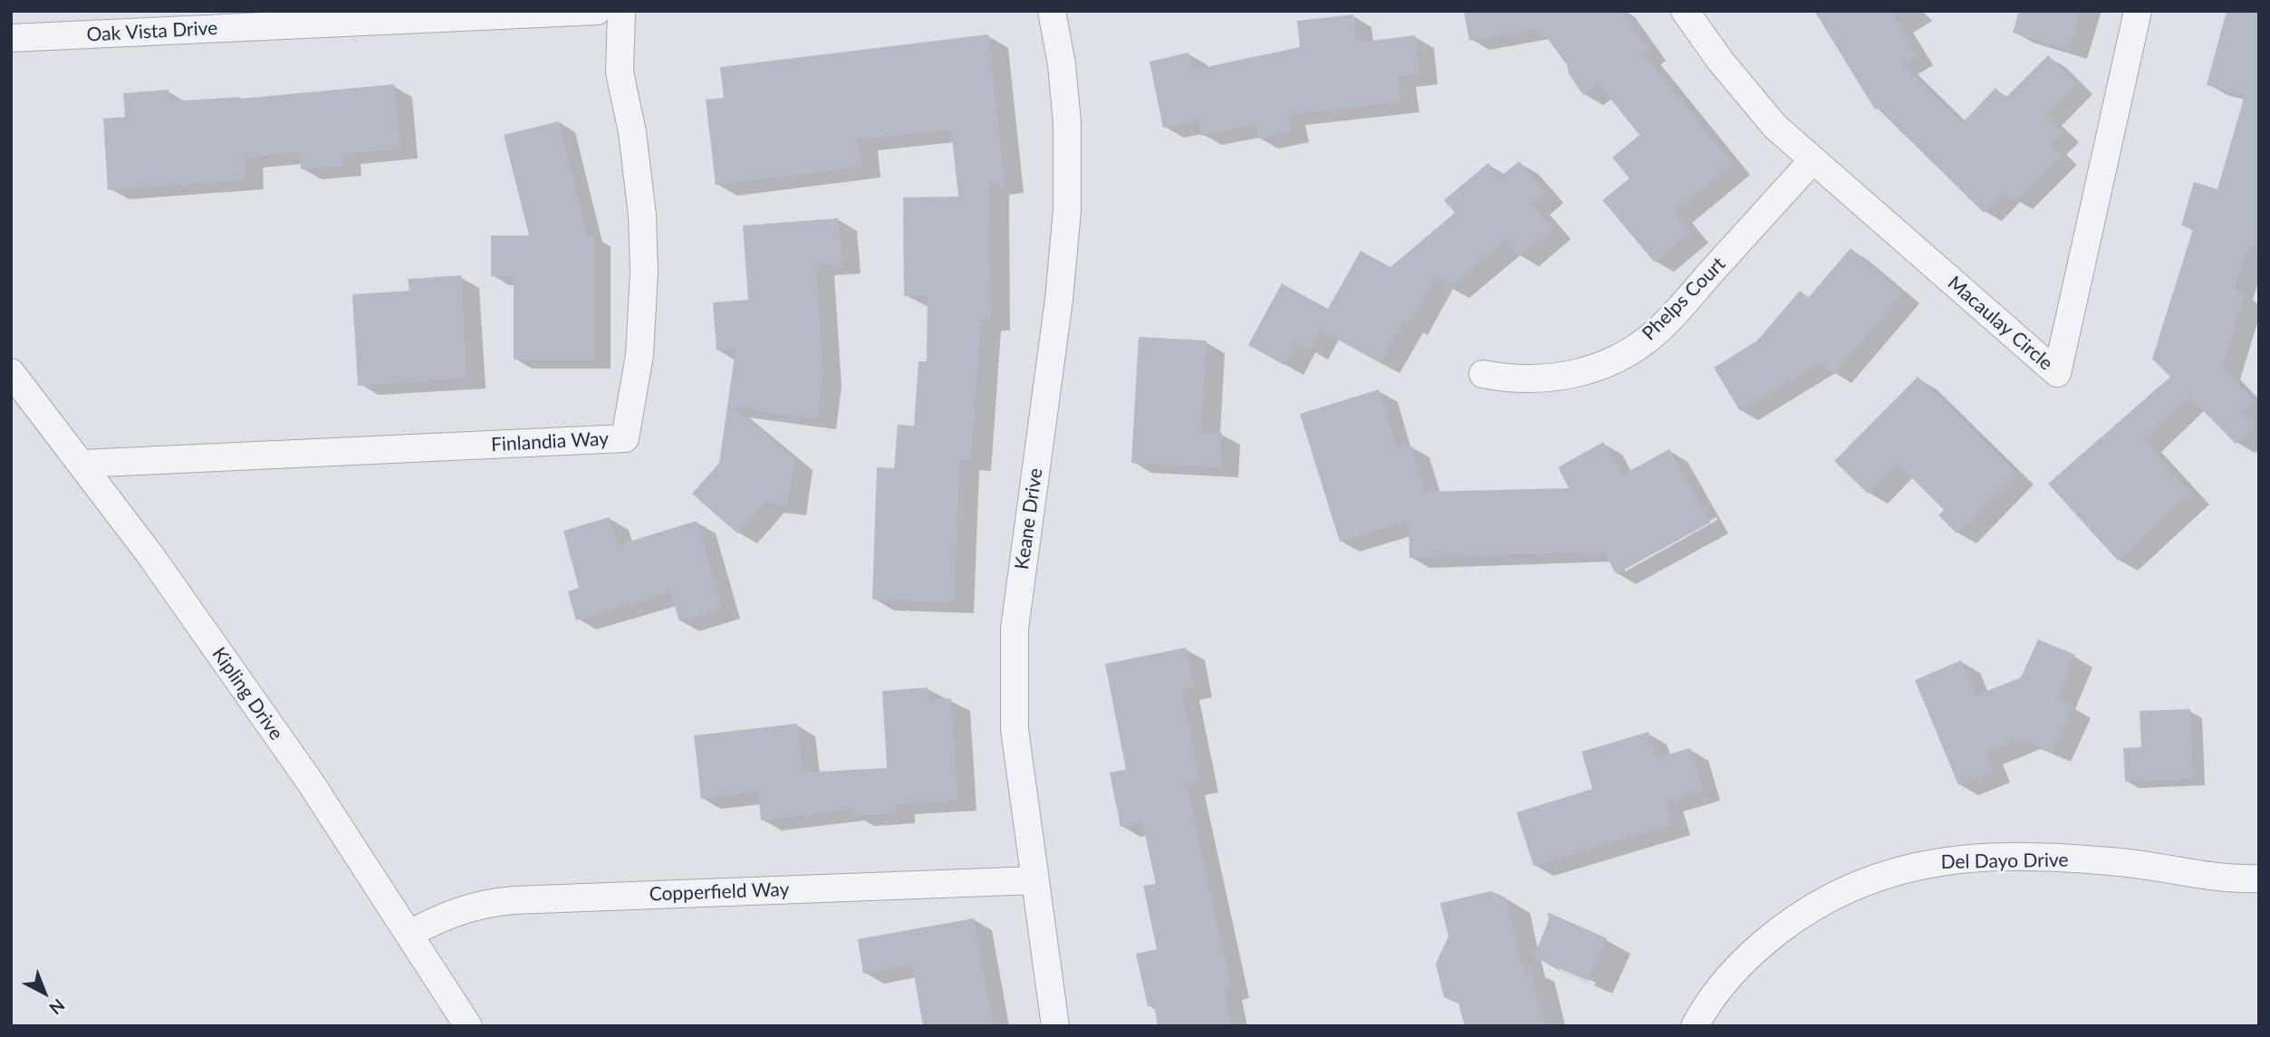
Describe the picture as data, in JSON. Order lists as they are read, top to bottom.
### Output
{
  "streets": {
    "street": [
      "Oak Vista Drive",
      "Phelps Court",
      "Macaulay Circle",
      "Finlandia Way",
      "Keane Drive",
      "Kipling Drive",
      "Del Dayo Drive",
      "Copperfield Way"
    ]
  },
  "crossings": [
    ["Phelps Court", "Macaulay Circle"],
    ["Finlandia Way", "Kipling Drive"],
    ["Keane Drive", "Copperfield Way"],
    ["Kipling Drive", "Copperfield Way"]
  ],
  "north": "bottom right"
}
